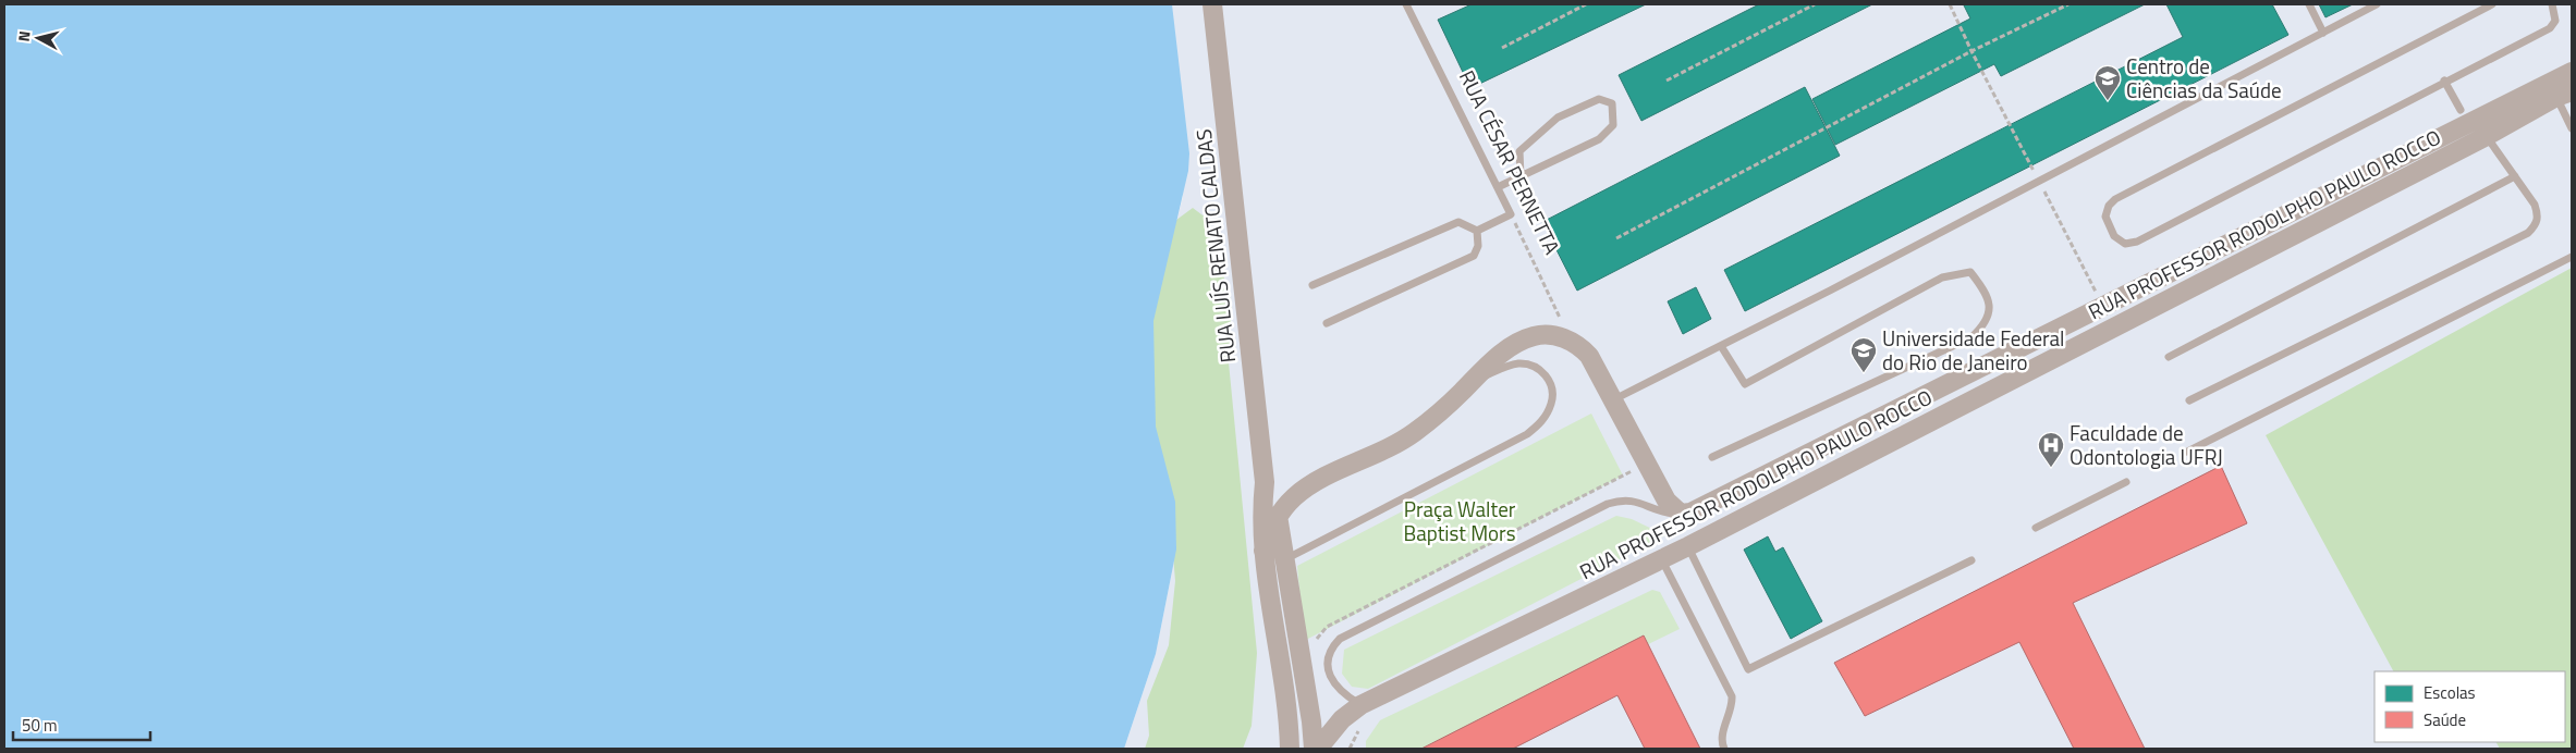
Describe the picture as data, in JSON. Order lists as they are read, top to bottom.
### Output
{
  "streets": {
    "street": ["RUA PROFESSOR RODOLPHO PAULO ROCCO", "RUA LUÍS RENATO CALDAS"],
    "lane": ["RUA CÉSAR PERNETTA"]
  },
  "crossings": [
    ["RUA PROFESSOR RODOLPHO PAULO ROCCO", "RUA LUÍS RENATO CALDAS"]
  ],
  "parks": ["Praça Walter Baptist Mors"],
  "places": {
    "school or university": ["Centro de Ciências da Saúde", "Universidade Federal do Rio de Janeiro"],
    "hospital": ["Faculdade de Odontologia UFRJ"]
  },
  "legend": ["Escolas", "Saúde"],
  "scale_bar": "50 m",
  "north": "left"
}
